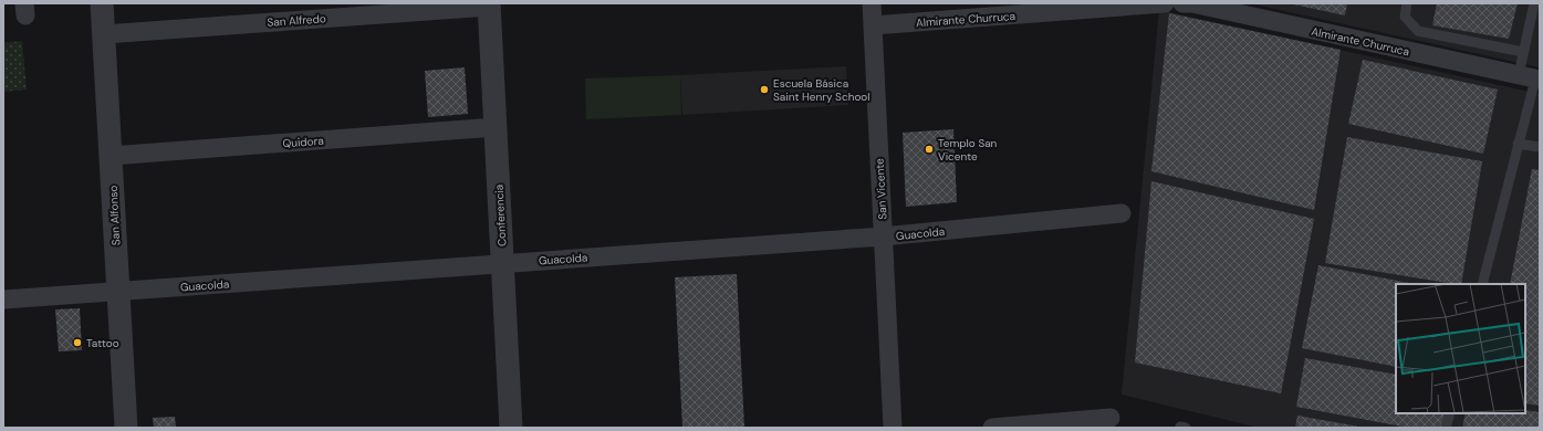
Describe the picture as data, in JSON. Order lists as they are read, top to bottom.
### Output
{
  "streets": {
    "street": [
      "Almirante Churruca",
      "San Alfredo",
      "Quidora",
      "San Vicente",
      "San Alfonso",
      "Conferencia",
      "Guacolda"
    ]
  },
  "crossings": [
    ["Almirante Churruca", "San Vicente"],
    ["San Alfredo", "San Alfonso"],
    ["San Alfredo", "Conferencia"],
    ["Quidora", "San Alfonso"],
    ["Quidora", "Conferencia"],
    ["San Vicente", "Guacolda"],
    ["San Alfonso", "Guacolda"],
    ["Conferencia", "Guacolda"]
  ],
  "places": ["Escuela Básica Saint Henry School", "Templo San Vicente", "Tattoo"]
}
